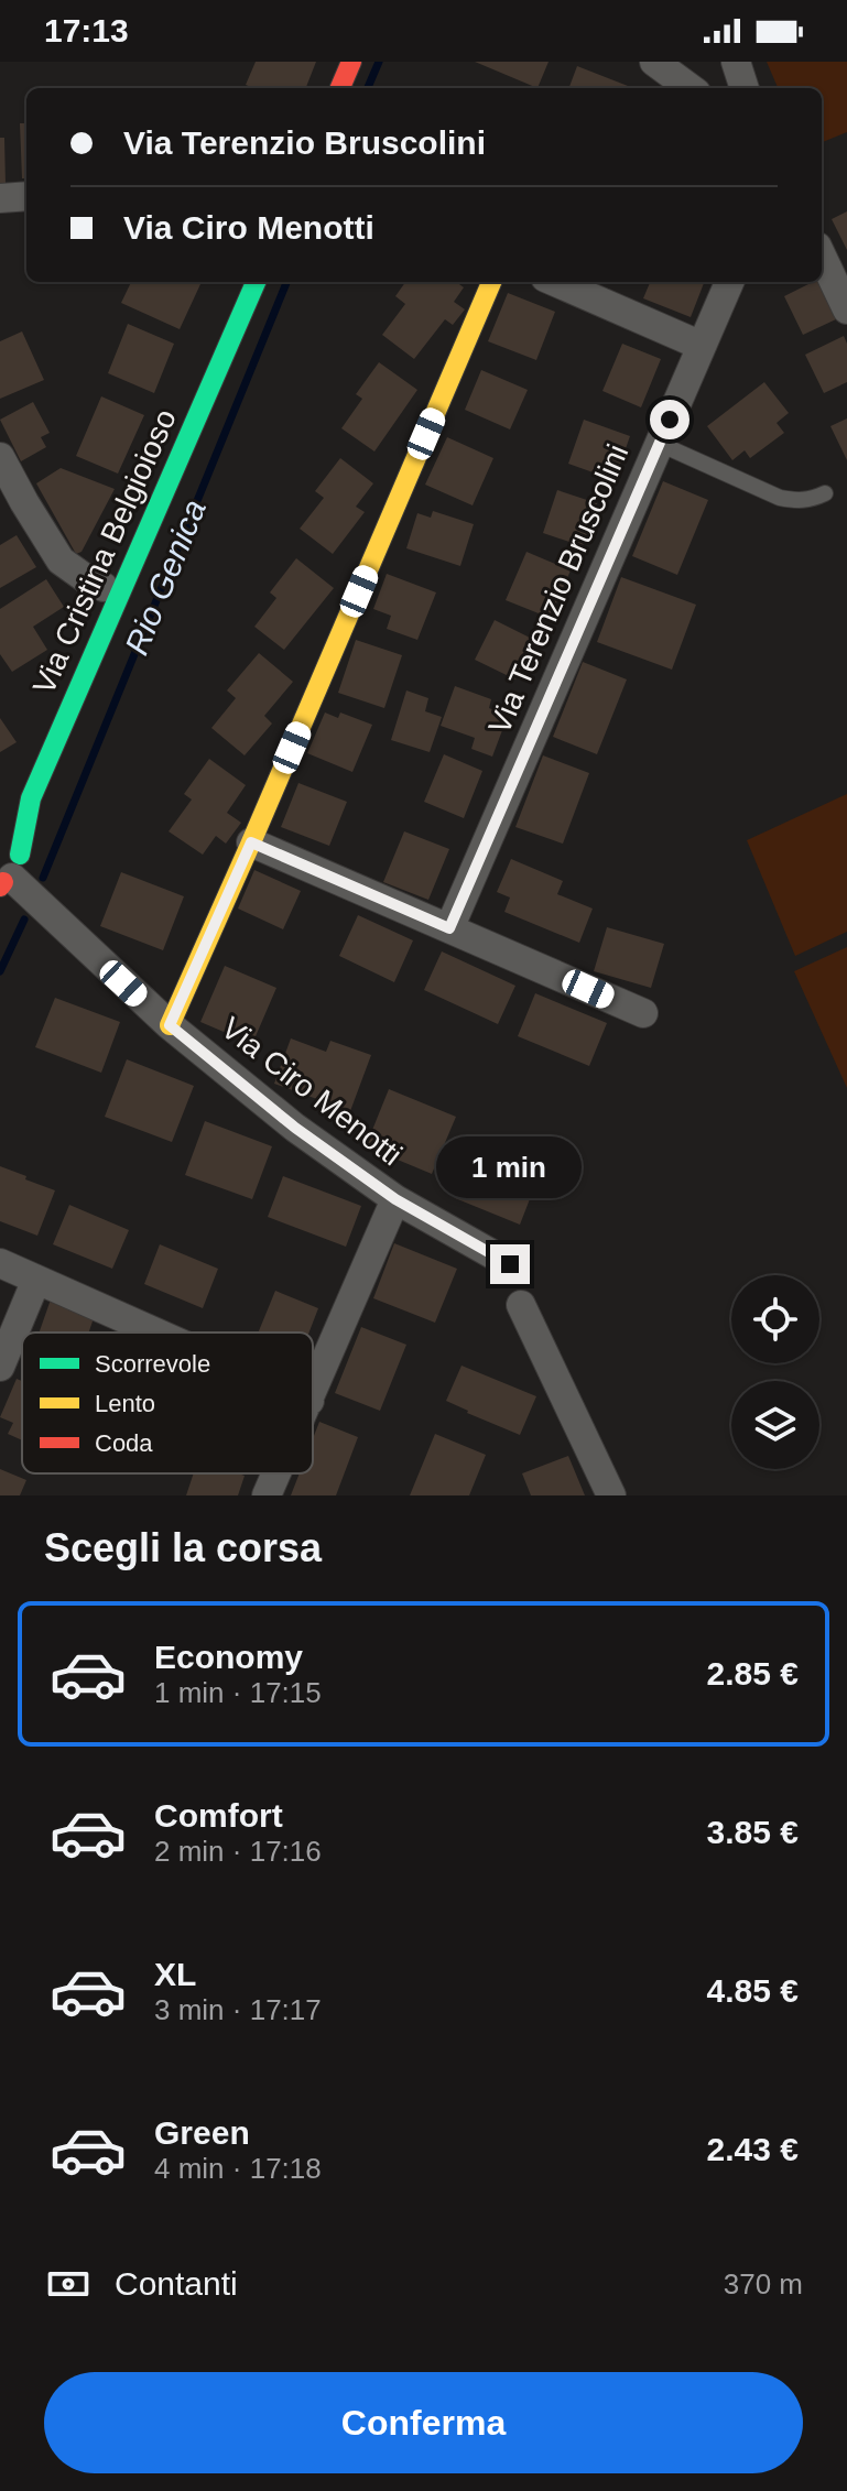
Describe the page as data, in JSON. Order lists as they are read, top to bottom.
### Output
{
  "streets": {
    "street": ["Via Cristina Belgioioso", "Via Terenzio Bruscolini", "Via Ciro Menotti"]
  },
  "crossings": [
    ["Via Cristina Belgioioso", "Via Ciro Menotti"]
  ],
  "water": ["Rio Genica"],
  "legend": ["Scorrevole", "Lento", "Coda"],
  "page": {
    "status": "17:13",
    "banner": ["Via Terenzio Bruscolini", "Via Ciro Menotti"],
    "bubble": "1 min",
    "heading": "Scegli la corsa",
    "list": [
      {
        "name": "Economy",
        "note": "1 min · 17:15",
        "value": "2.85 €"
      },
      {
        "name": "Comfort",
        "note": "2 min · 17:16",
        "value": "3.85 €"
      },
      {
        "name": "XL",
        "note": "3 min · 17:17",
        "value": "4.85 €"
      },
      {
        "name": "Green",
        "note": "4 min · 17:18",
        "value": "2.43 €"
      }
    ],
    "pay": ["Contanti", "370 m"],
    "buttons": "Conferma"
  }
}
